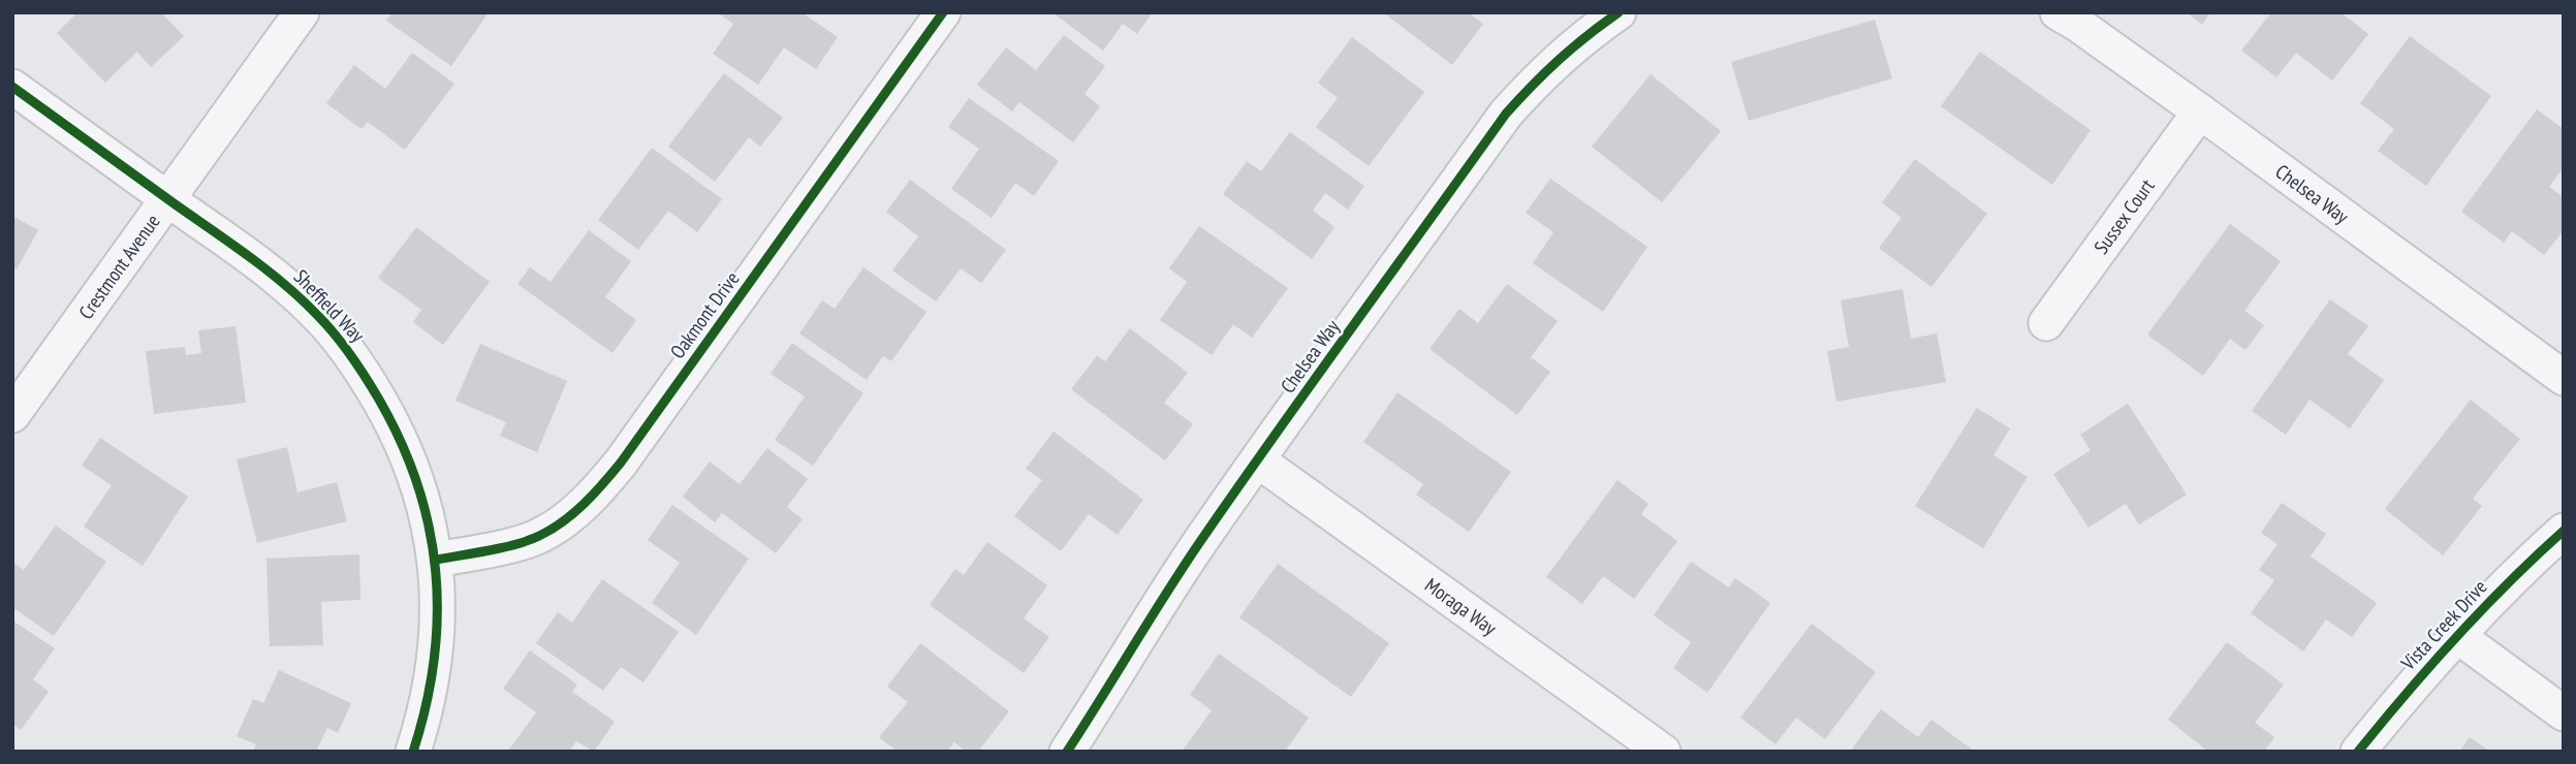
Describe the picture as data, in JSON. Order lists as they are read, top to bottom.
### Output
{
  "streets": {
    "street": [
      "Chelsea Way",
      "Sussex Court",
      "Crestmont Avenue",
      "Sheffield Way",
      "Oakmont Drive",
      "Moraga Way",
      "Vista Creek Drive"
    ]
  },
  "crossings": [
    ["Chelsea Way", "Sussex Court"],
    ["Chelsea Way", "Moraga Way"],
    ["Crestmont Avenue", "Sheffield Way"],
    ["Sheffield Way", "Oakmont Drive"]
  ]
}
